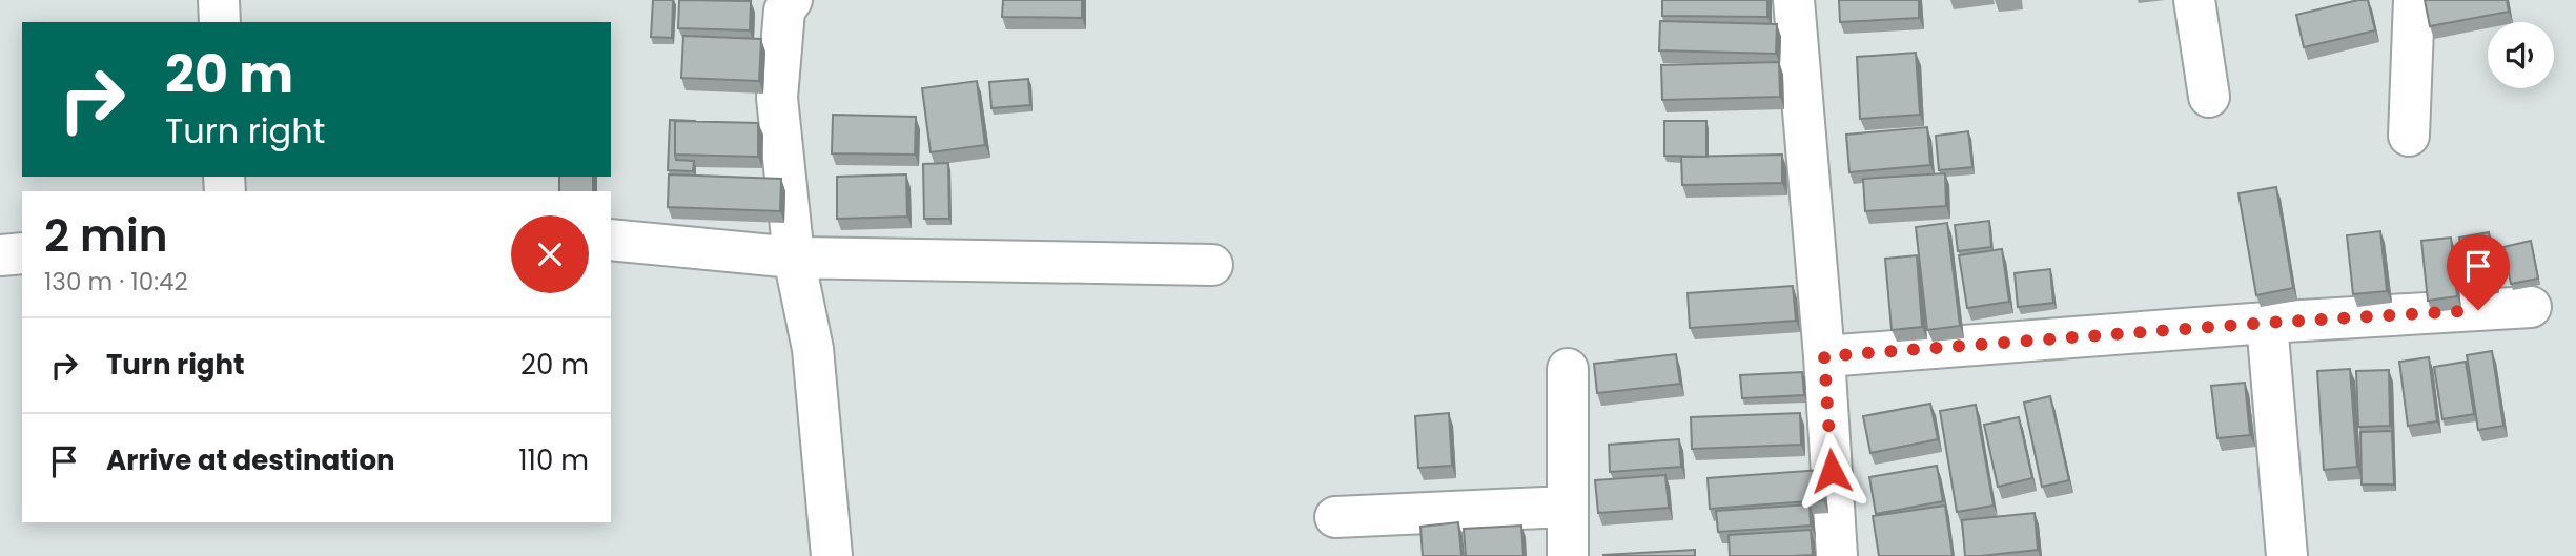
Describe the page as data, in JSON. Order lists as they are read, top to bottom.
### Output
{
  "page": {
    "turn": ["20 m", "Turn right"],
    "heading": ["2 min", "130 m · 10:42"],
    "list": [
      {
        "name": "Turn right",
        "value": "20 m"
      },
      {
        "name": "Arrive at destination",
        "value": "110 m"
      }
    ]
  }
}
